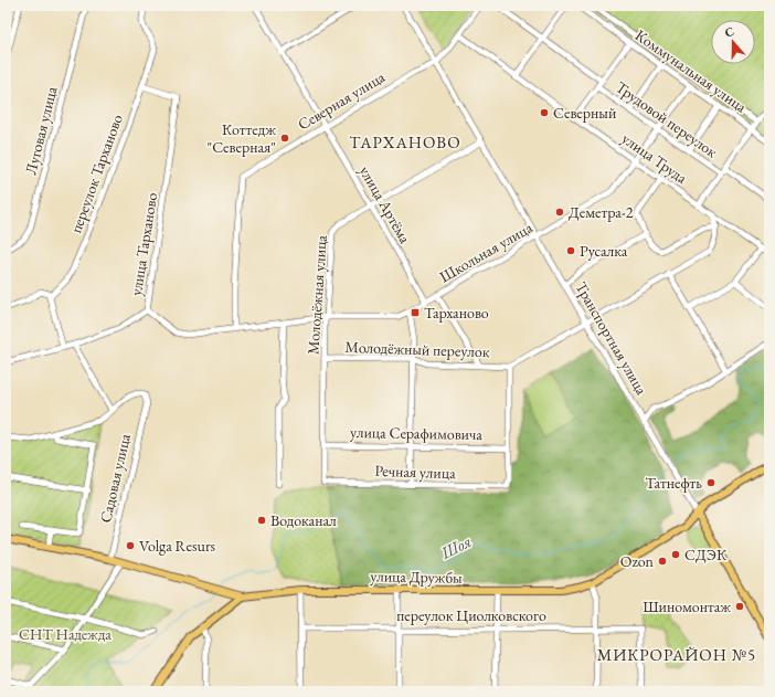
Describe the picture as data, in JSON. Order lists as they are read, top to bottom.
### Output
{
  "streets": {
    "main road": ["Транспортная улица", "улица Дружбы"],
    "street": [
      "Коммунальная улица",
      "Северная улица",
      "Трудовой переулок",
      "Луговая улица",
      "улица Труда",
      "переулок Тарханово",
      "улица Артёма",
      "улица Тарханово",
      "Школьная улица",
      "Молодёжная улица",
      "Молодёжный переулок",
      "улица Серафимовича",
      "Речная улица",
      "Садовая улица",
      "переулок Циолковского"
    ]
  },
  "crossings": [
    ["Коммунальная улица", "Школьная улица"],
    ["Северная улица", "улица Труда"],
    ["Северная улица", "улица Артёма"],
    ["Северная улица", "Школьная улица"],
    ["Северная улица", "Транспортная улица"],
    ["Трудовой переулок", "Школьная улица"],
    ["улица Труда", "Школьная улица"],
    ["переулок Тарханово", "улица Тарханово"],
    ["улица Артёма", "Школьная улица"],
    ["улица Артёма", "Молодёжная улица"],
    ["улица Тарханово", "Школьная улица"],
    ["Школьная улица", "Молодёжная улица"],
    ["Школьная улица", "Транспортная улица"],
    ["Молодёжная улица", "Транспортная улица"],
    ["Молодёжная улица", "Молодёжный переулок"],
    ["Молодёжная улица", "улица Серафимовича"],
    ["Молодёжная улица", "Речная улица"],
    ["Транспортная улица", "улица Дружбы"],
    ["улица Серафимовича", "Речная улица"],
    ["Садовая улица", "улица Дружбы"]
  ],
  "districts": ["ТАРХАНОВО", "МИКРОРАЙОН №5"],
  "water": ["Шоя"],
  "parks": ["СНТ Надежда"],
  "places": {
    "other": [
      "Северный",
      "Коттедж \"Северная\"",
      "Деметра-2",
      "Русалка",
      "Татнефть",
      "Водоканал",
      "Volga Resurs",
      "СДЭК",
      "Ozon",
      "Шиномонтаж"
    ],
    "transit": ["Тарханово"]
  },
  "north": "top"
}
